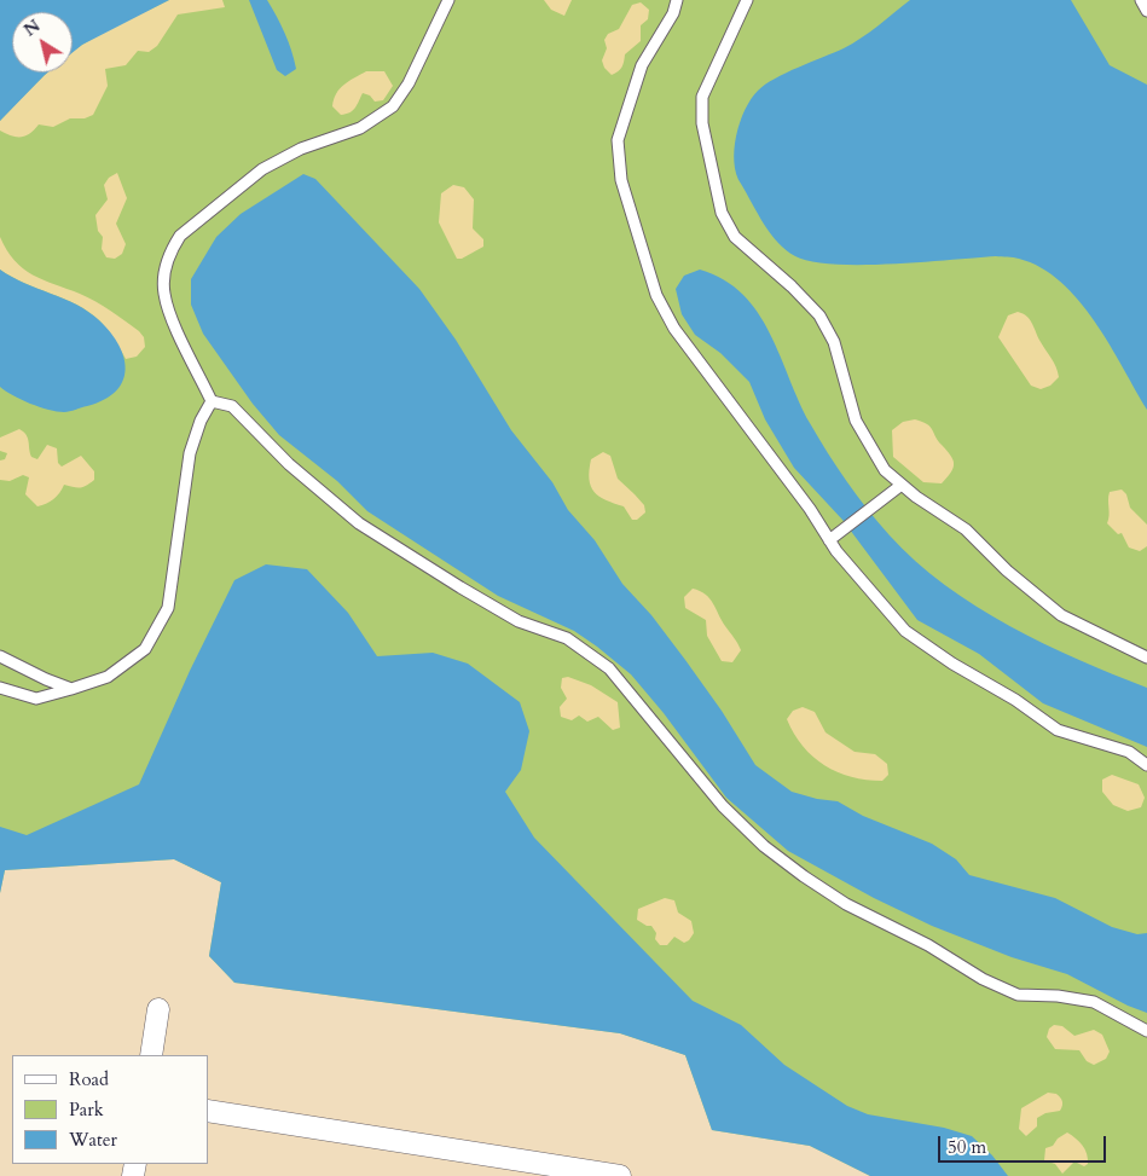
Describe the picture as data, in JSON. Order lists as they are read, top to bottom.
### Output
{
  "legend": ["Road", "Park", "Water"],
  "scale_bar": "50 m",
  "north": "top left"
}
